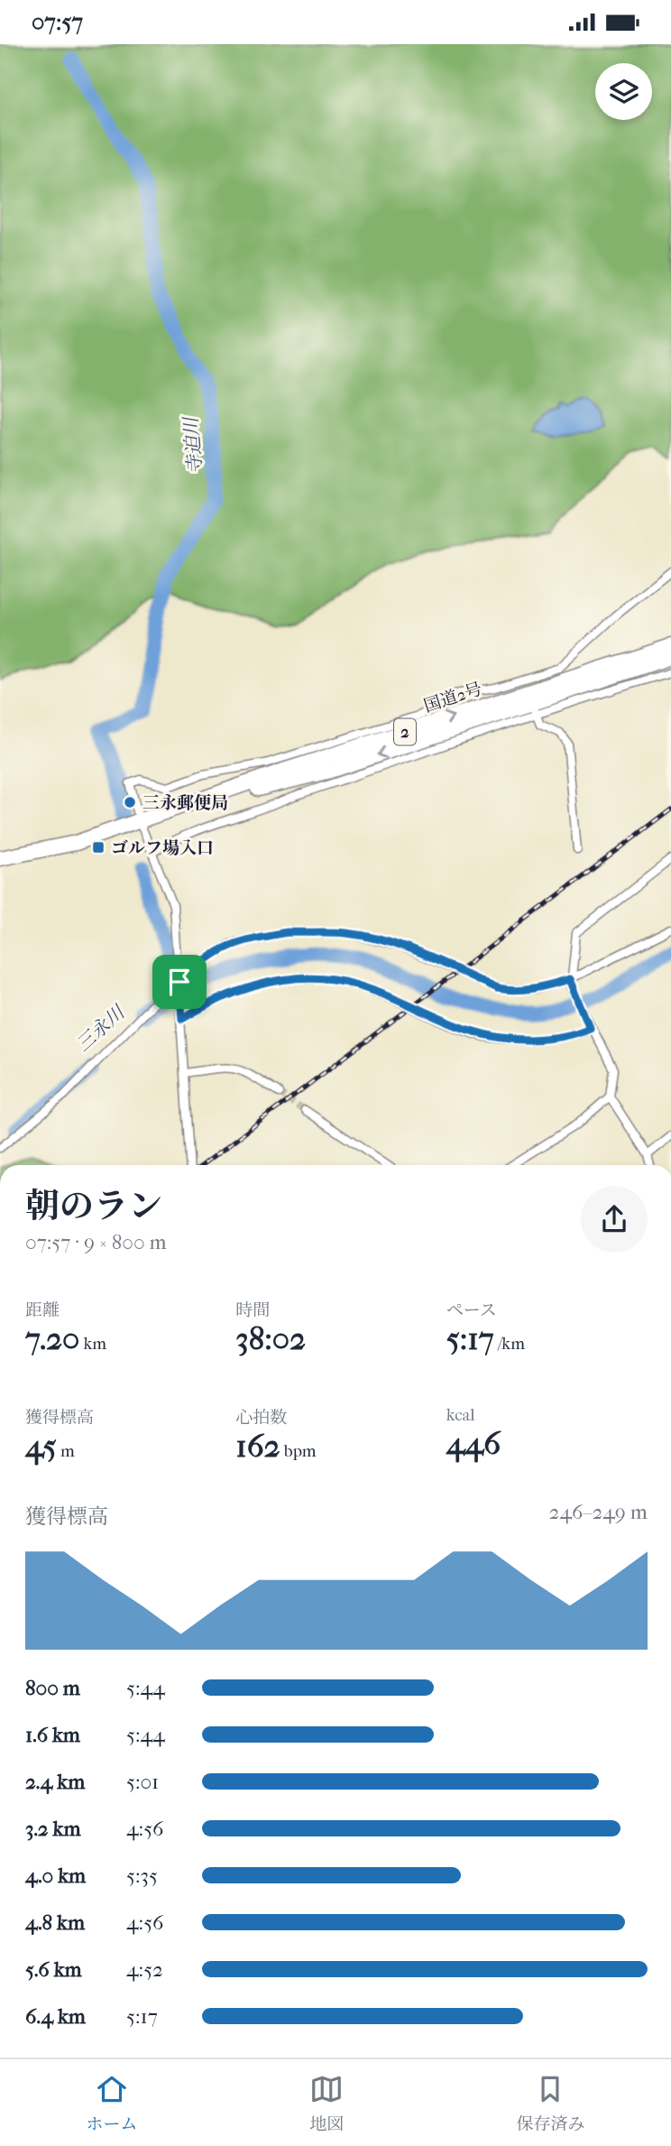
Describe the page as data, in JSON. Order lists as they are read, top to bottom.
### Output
{
  "streets": {
    "highway": ["国道2号", "2"]
  },
  "water": ["寺迫川", "三永川"],
  "places": {
    "other": ["三永郵便局"],
    "transit": ["ゴルフ場入口"]
  },
  "page": {
    "status": "07:57",
    "heading": ["朝のラン", "07:57 · 9 × 800 m"],
    "stats": [
      ["距離", "7.20 km"],
      ["時間", "38:02"],
      ["ペース", "5:17 /km"],
      ["獲得標高", "45 m"],
      ["心拍数", "162 bpm"],
      ["kcal", "446"]
    ],
    "chart": ["獲得標高", "246–249 m"],
    "list": [
      {
        "name": "800 m",
        "note": "5:44"
      },
      {
        "name": "1.6 km",
        "note": "5:44"
      },
      {
        "name": "2.4 km",
        "note": "5:01"
      },
      {
        "name": "3.2 km",
        "note": "4:56"
      },
      {
        "name": "4.0 km",
        "note": "5:35"
      },
      {
        "name": "4.8 km",
        "note": "4:56"
      },
      {
        "name": "5.6 km",
        "note": "4:52"
      },
      {
        "name": "6.4 km",
        "note": "5:17"
      }
    ],
    "tabs": ["ホーム", "地図", "保存済み"]
  }
}
